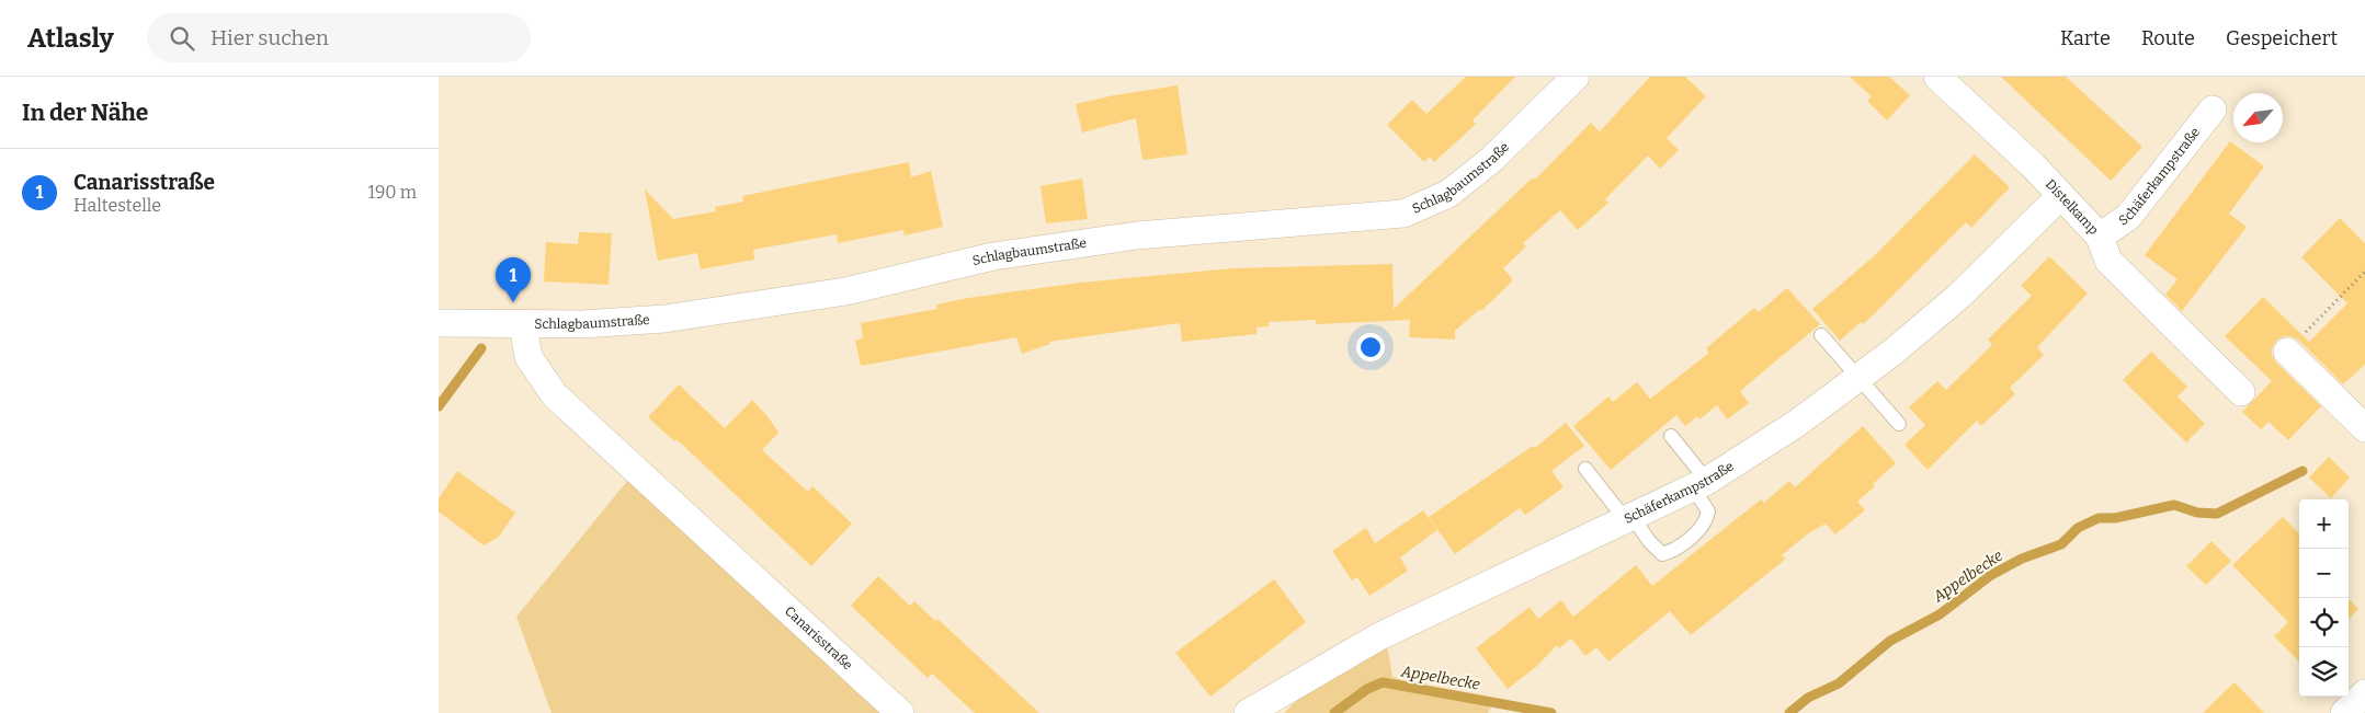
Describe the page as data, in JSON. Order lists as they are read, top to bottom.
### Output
{
  "streets": {
    "street": [
      "Schlagbaumstraße",
      "Schäferkampstraße",
      "Distelkamp",
      "Canarisstraße"
    ]
  },
  "crossings": [
    ["Schlagbaumstraße", "Canarisstraße"],
    ["Schäferkampstraße", "Distelkamp"]
  ],
  "water": ["Appelbecke"],
  "north": "bottom left",
  "page": {
    "header": "Atlasly",
    "search": "Hier suchen",
    "nav": ["Karte", "Route", "Gespeichert"],
    "heading": "In der Nähe",
    "list": [
      {
        "mark": "1",
        "name": "Canarisstraße",
        "note": "Haltestelle",
        "value": "190 m"
      }
    ],
    "pins": "1",
    "map_buttons": ["+", "−"]
  }
}
